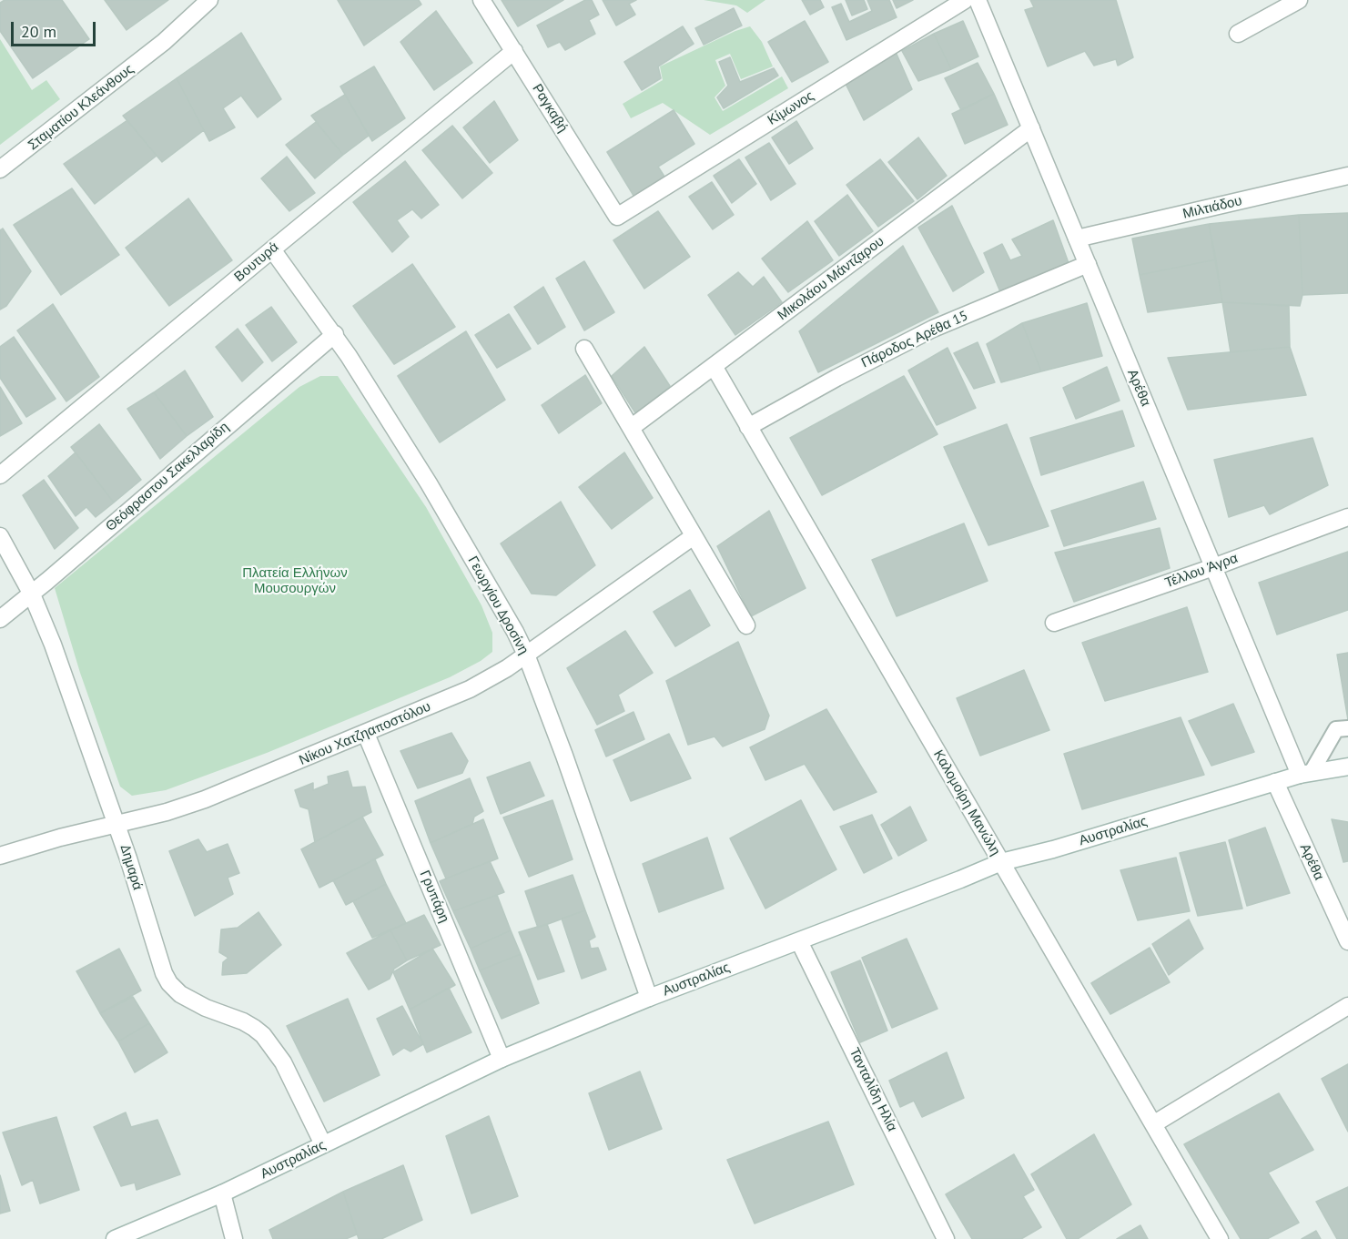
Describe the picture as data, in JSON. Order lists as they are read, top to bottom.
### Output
{
  "streets": {
    "street": [
      "Σταματίου Κλεάνθους",
      "Ραγκαβή",
      "Κίμωνος",
      "Μιλτιάδου",
      "Βουτυρά",
      "Μικολάου Μάντζαρου",
      "Πάροδος Αρέθα 15",
      "Αρέθα",
      "Θεόφραστου Σακελλαρίδη",
      "Τέλλου Άγρα",
      "Γεωργίου Δροσίνη",
      "Νίκου Χατζηαποστόλου",
      "Καλομοίρη Μανώλη",
      "Αυστραλίας",
      "Δημαρά",
      "Γρυπάρη",
      "Τανταλίδη Ηλία"
    ]
  },
  "crossings": [
    ["Ραγκαβή", "Κίμωνος"],
    ["Ραγκαβή", "Βουτυρά"],
    ["Μιλτιάδου", "Αρέθα"],
    ["Βουτυρά", "Γεωργίου Δροσίνη"],
    ["Μικολάου Μάντζαρου", "Αρέθα"],
    ["Μικολάου Μάντζαρου", "Καλομοίρη Μανώλη"],
    ["Πάροδος Αρέθα 15", "Αρέθα"],
    ["Πάροδος Αρέθα 15", "Καλομοίρη Μανώλη"],
    ["Αρέθα", "Τέλλου Άγρα"],
    ["Αρέθα", "Αυστραλίας"],
    ["Θεόφραστου Σακελλαρίδη", "Γεωργίου Δροσίνη"],
    ["Θεόφραστου Σακελλαρίδη", "Δημαρά"],
    ["Γεωργίου Δροσίνη", "Νίκου Χατζηαποστόλου"],
    ["Γεωργίου Δροσίνη", "Αυστραλίας"],
    ["Νίκου Χατζηαποστόλου", "Δημαρά"],
    ["Νίκου Χατζηαποστόλου", "Γρυπάρη"],
    ["Καλομοίρη Μανώλη", "Αυστραλίας"],
    ["Αυστραλίας", "Δημαρά"],
    ["Αυστραλίας", "Γρυπάρη"],
    ["Αυστραλίας", "Τανταλίδη Ηλία"]
  ],
  "parks": ["Πλατεία Ελλήνων Μουσουργών"],
  "scale_bar": "20 m"
}
